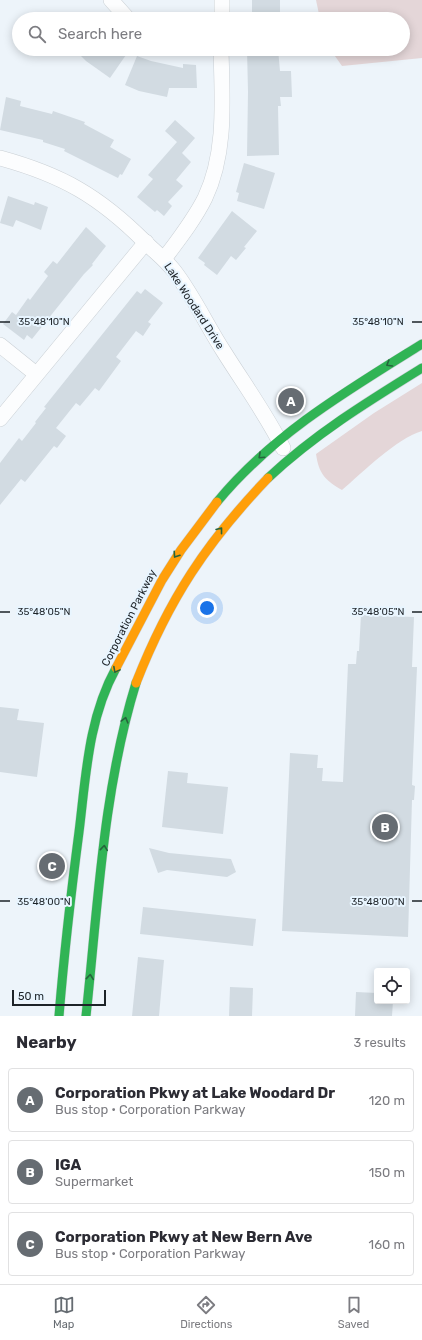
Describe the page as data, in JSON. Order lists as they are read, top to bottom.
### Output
{
  "streets": {
    "main road": ["Corporation Parkway"],
    "street": ["Lake Woodard Drive"]
  },
  "crossings": [
    ["Lake Woodard Drive", "Corporation Parkway"]
  ],
  "scale_bar": "50 m",
  "page": {
    "search": "Search here",
    "pins": ["A", "B", "C"],
    "scale": "50 m",
    "heading": ["Nearby", "3 results"],
    "list": [
      {
        "mark": "A",
        "name": "Corporation Pkwy at Lake Woodard Dr",
        "note": "Bus stop · Corporation Parkway",
        "value": "120 m"
      },
      {
        "mark": "B",
        "name": "IGA",
        "note": "Supermarket",
        "value": "150 m"
      },
      {
        "mark": "C",
        "name": "Corporation Pkwy at New Bern Ave",
        "note": "Bus stop · Corporation Parkway",
        "value": "160 m"
      }
    ],
    "nav": ["Map", "Directions", "Saved"]
  },
  "coordinates": ["35°48'10\"N", "35°48'05\"N", "35°48'00\"N"]
}
